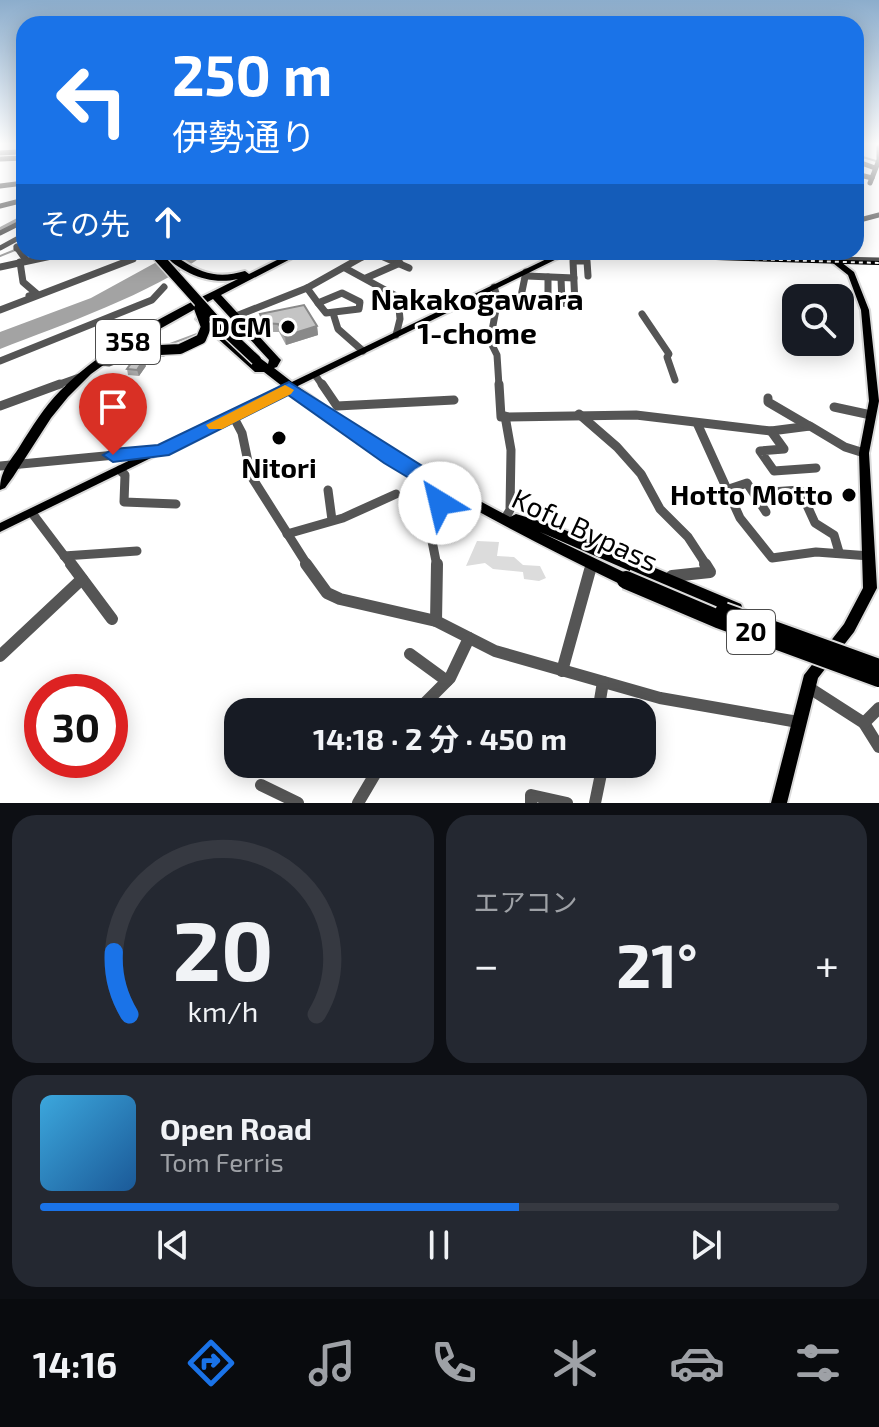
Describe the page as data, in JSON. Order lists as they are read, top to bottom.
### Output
{
  "streets": {
    "highway": ["358", "Kofu Bypass", "20"]
  },
  "districts": ["Nakakogawara 1-chome"],
  "places": ["DCM", "Nitori", "Hotto Motto"],
  "page": {
    "turn": ["250 m", "伊勢通り"],
    "then": "その先",
    "limit": "30",
    "trip": "14:18 · 2 分 · 450 m",
    "tile": "エアコン",
    "heat": ["−", "21°", "+"],
    "song": ["Open Road", "Tom Ferris"],
    "tabs": "14:16",
    "gauge": ["20", "km/h"]
  }
}
